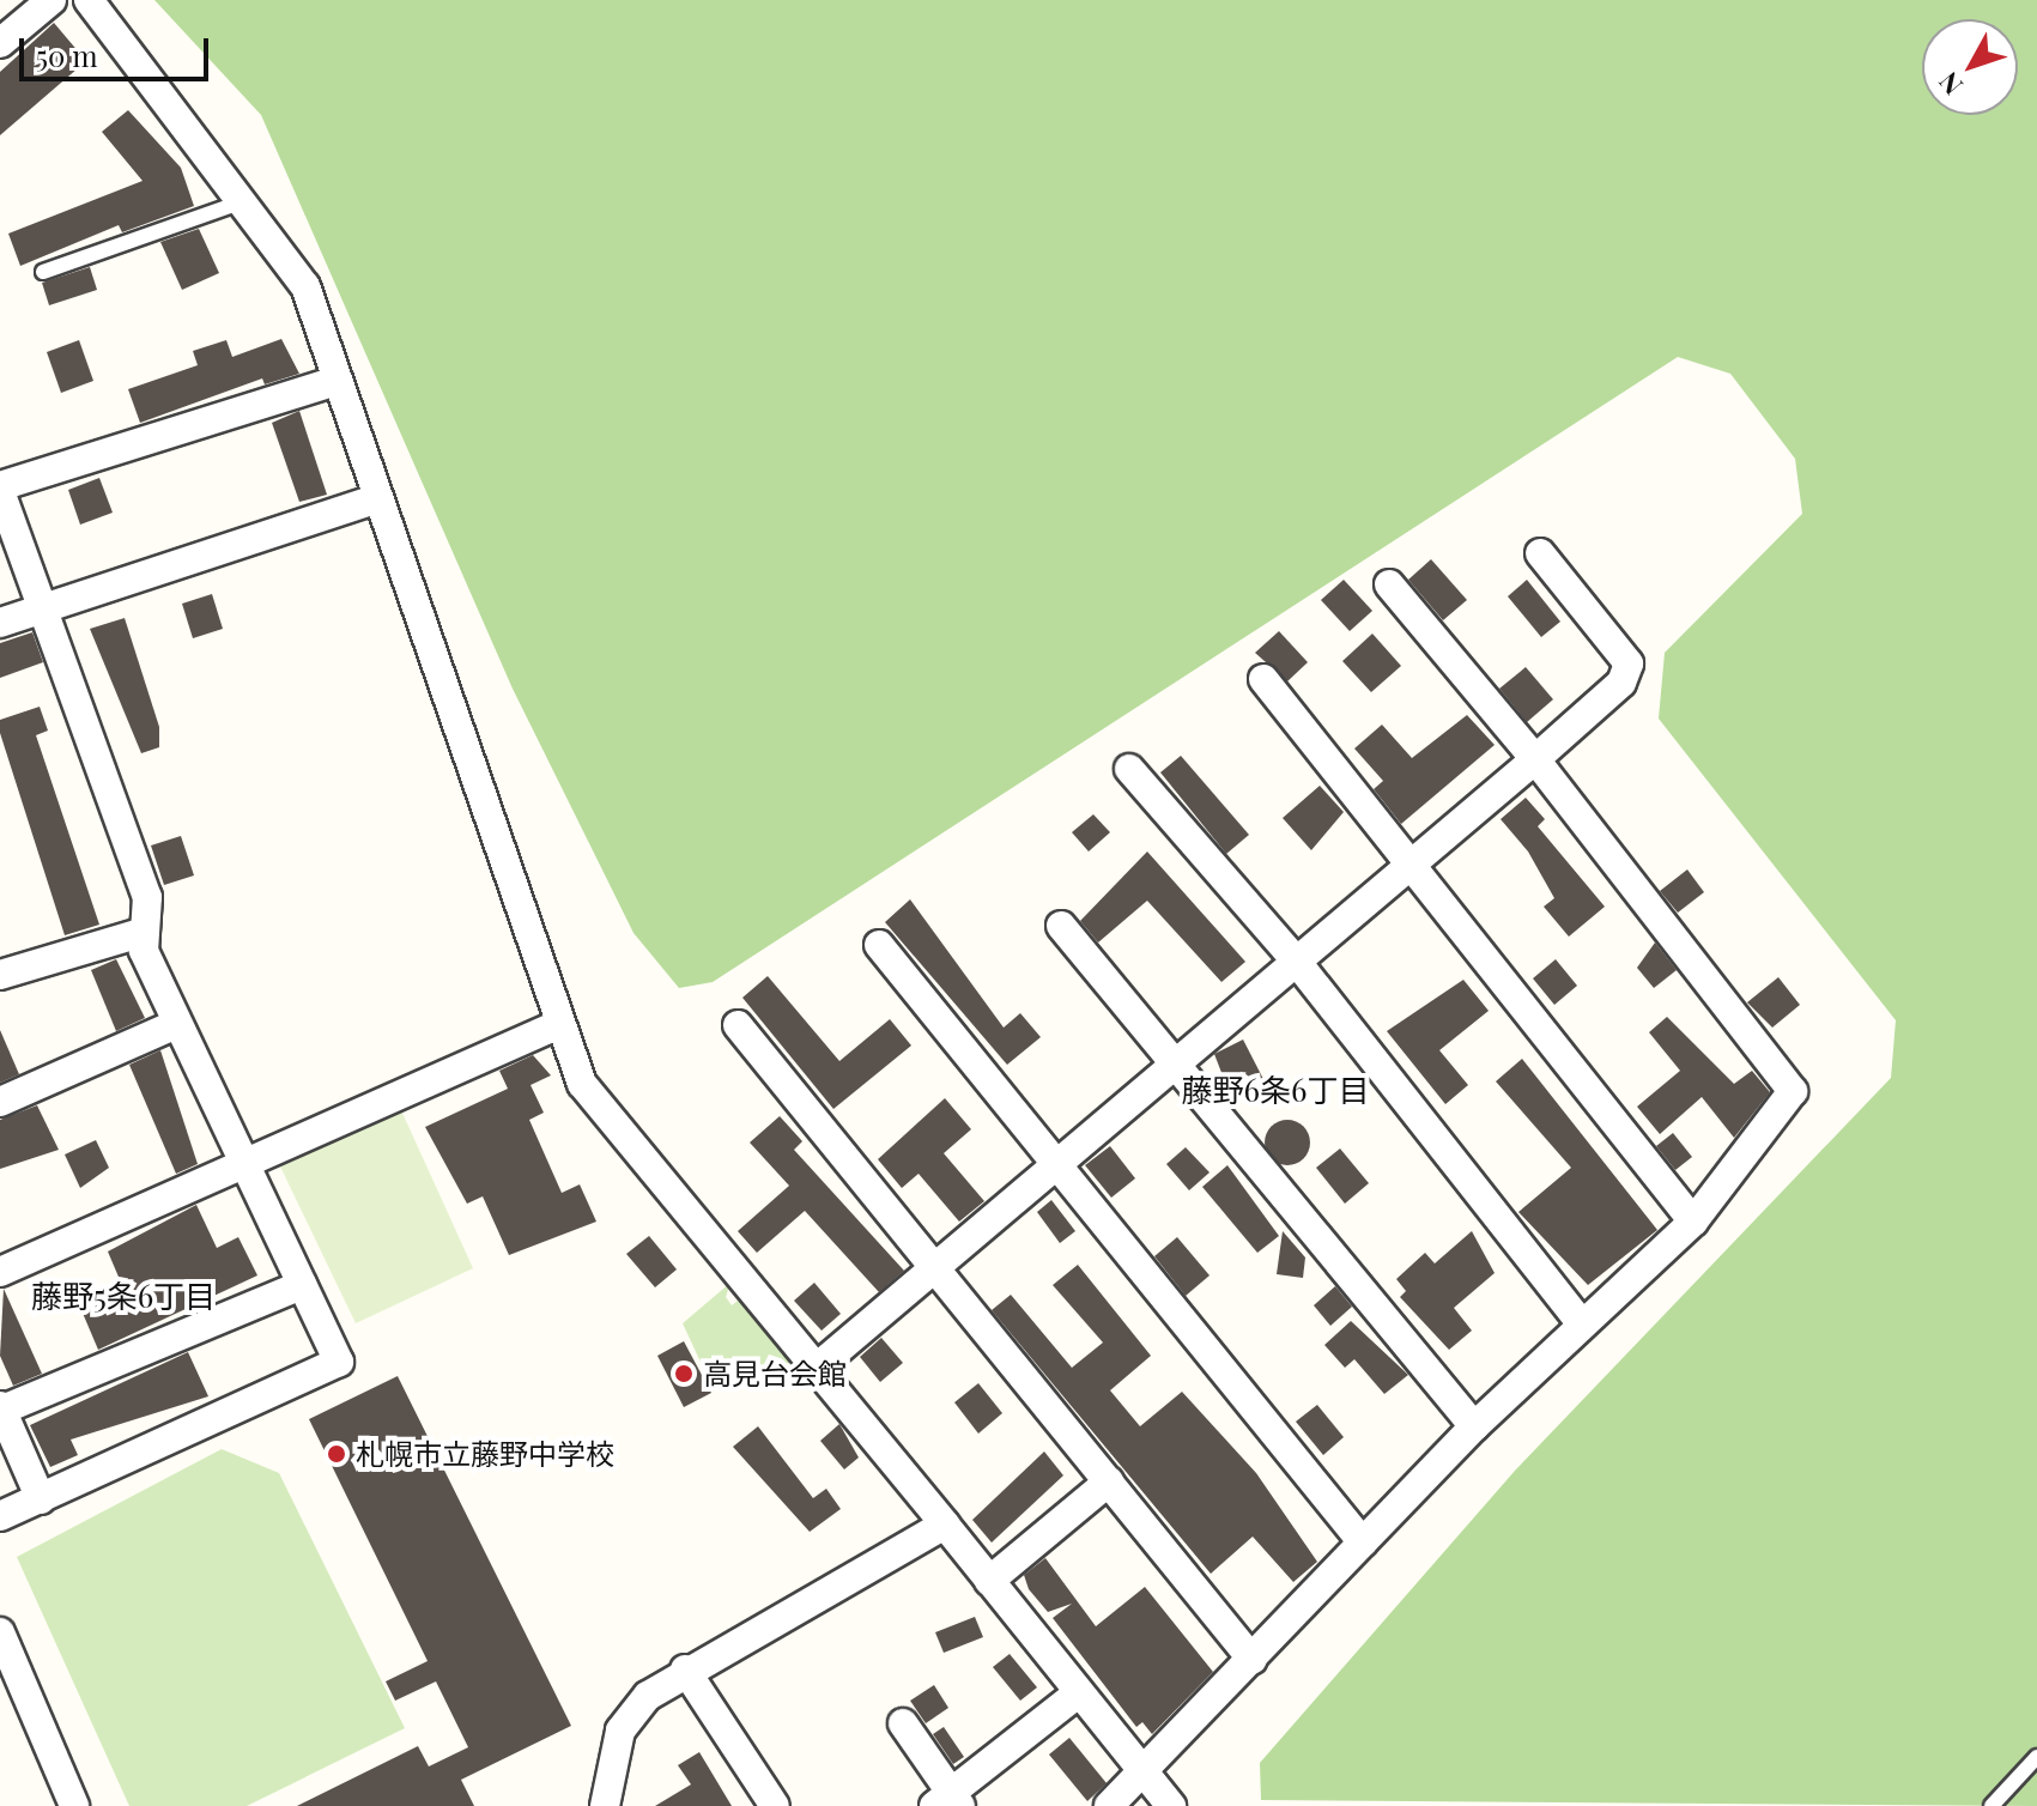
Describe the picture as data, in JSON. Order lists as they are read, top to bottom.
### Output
{
  "districts": ["藤野6条6丁目", "藤野5条6丁目"],
  "places": ["高見台会館", "札幌市立藤野中学校"],
  "scale_bar": "50 m",
  "north": "bottom left"
}
